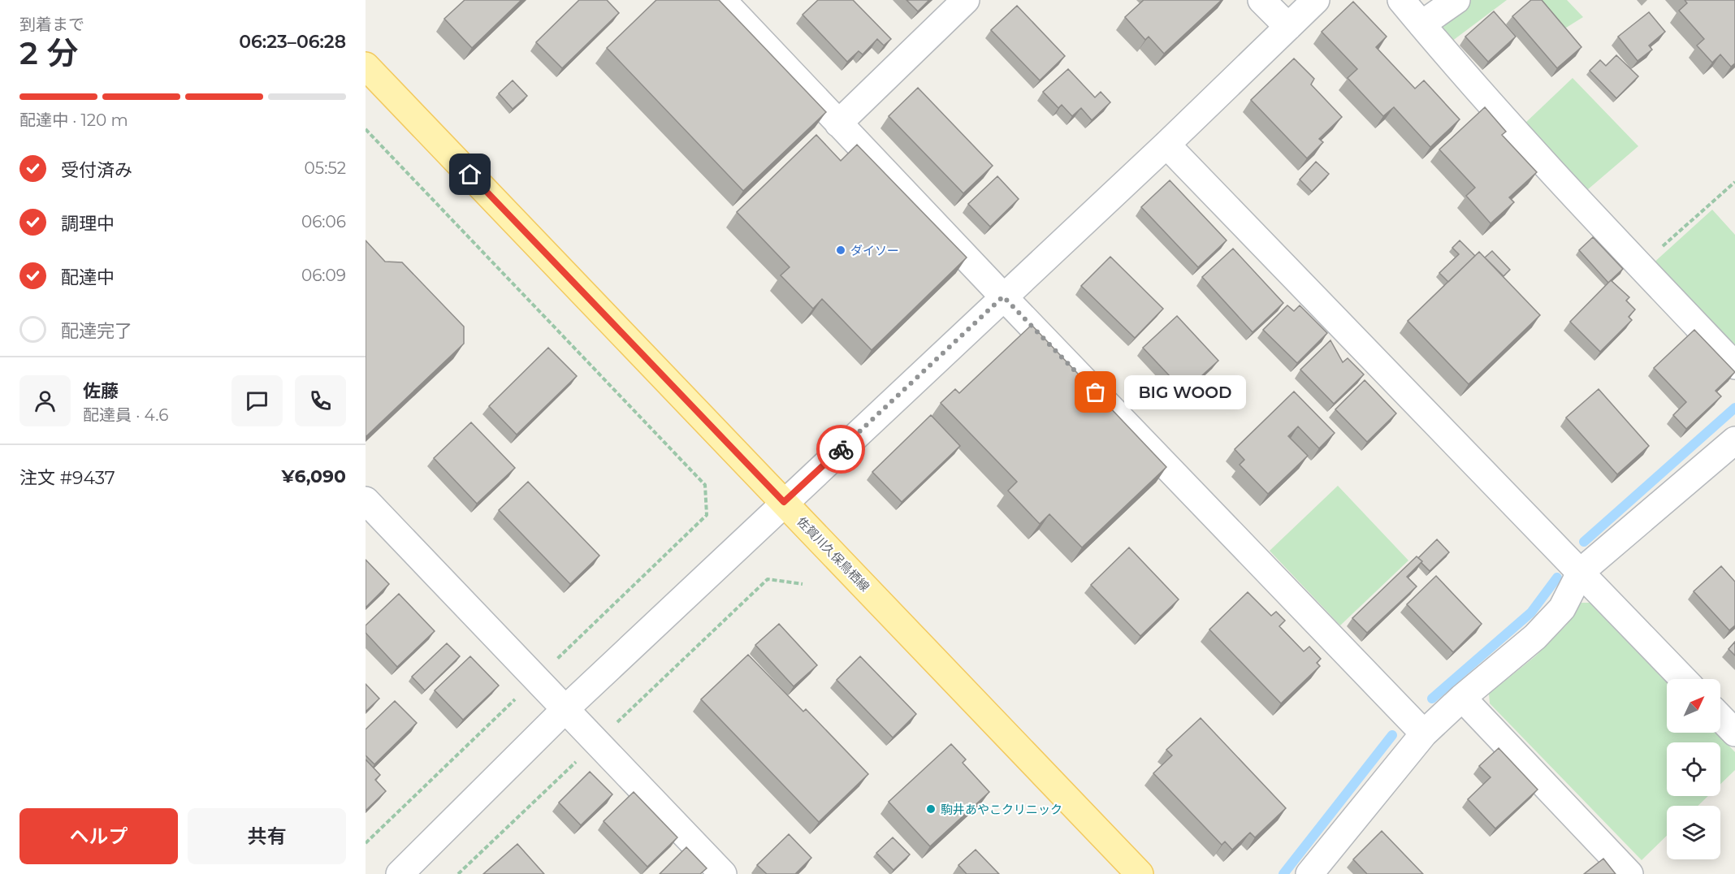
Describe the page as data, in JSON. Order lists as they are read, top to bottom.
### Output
{
  "streets": {
    "main road": ["佐賀川久保鳥栖線"]
  },
  "places": ["ダイソー", "BIG WOOD", "駒井あやこクリニック"],
  "north": "top right",
  "page": {
    "heading": ["2 分", "到着まで", "06:23–06:28"],
    "panel": [
      "佐藤",
      "配達員 · 4.6",
      "注文 #9437",
      "¥6,090"
    ],
    "bar": "配達中 · 120 m",
    "list": [
      ["受付済み", "05:52"],
      ["調理中", "06:06"],
      ["配達中", "06:09"],
      "配達完了"
    ],
    "bubble": "BIG WOOD",
    "buttons": ["ヘルプ", "共有"]
  }
}
